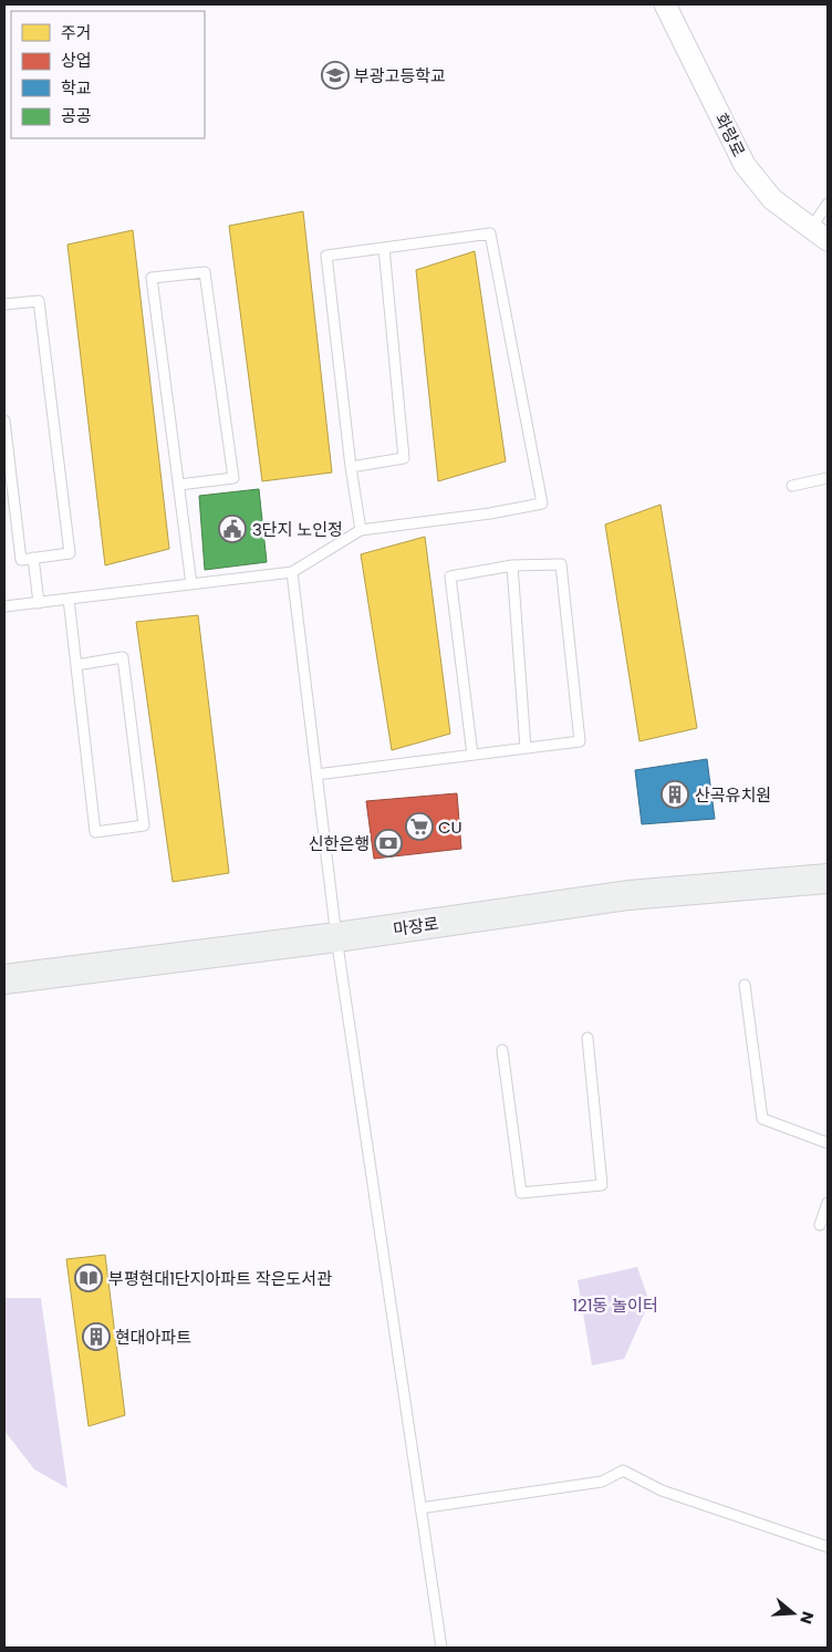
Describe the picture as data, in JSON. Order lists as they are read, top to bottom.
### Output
{
  "streets": {
    "main road": ["마장로"],
    "street": ["화랑로"]
  },
  "parks": ["121동 놀이터"],
  "places": {
    "school or university": ["부광고등학교"],
    "public building": ["3단지 노인정"],
    "building": ["산곡유치원", "현대아파트"],
    "supermarket": ["CU"],
    "bank": ["신한은행"],
    "library": ["부평현대1단지아파트 작은도서관"]
  },
  "legend": [
    "주거",
    "상업",
    "학교",
    "공공"
  ],
  "north": "right"
}
